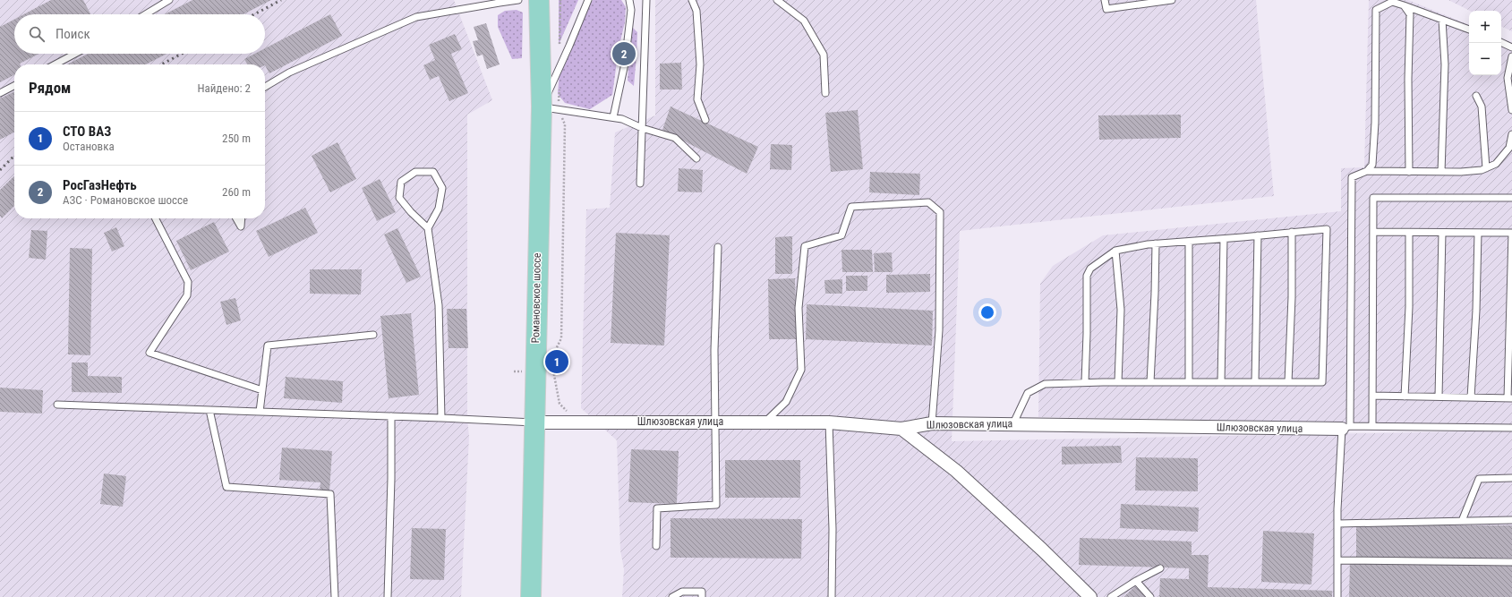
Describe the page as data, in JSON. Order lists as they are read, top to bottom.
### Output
{
  "streets": {
    "main road": ["Романовское шоссе"],
    "street": ["Шлюзовская улица"]
  },
  "crossings": [
    ["Романовское шоссе", "Шлюзовская улица"]
  ],
  "page": {
    "map_buttons": ["+", "−"],
    "search": "Поиск",
    "pins": ["2", "1"],
    "heading": ["Рядом", "Найдено: 2"],
    "list": [
      {
        "mark": "1",
        "name": "СТО ВАЗ",
        "note": "Остановка",
        "value": "250 m"
      },
      {
        "mark": "2",
        "name": "РосГазНефть",
        "note": "АЗС · Романовское шоссе",
        "value": "260 m"
      }
    ]
  }
}
